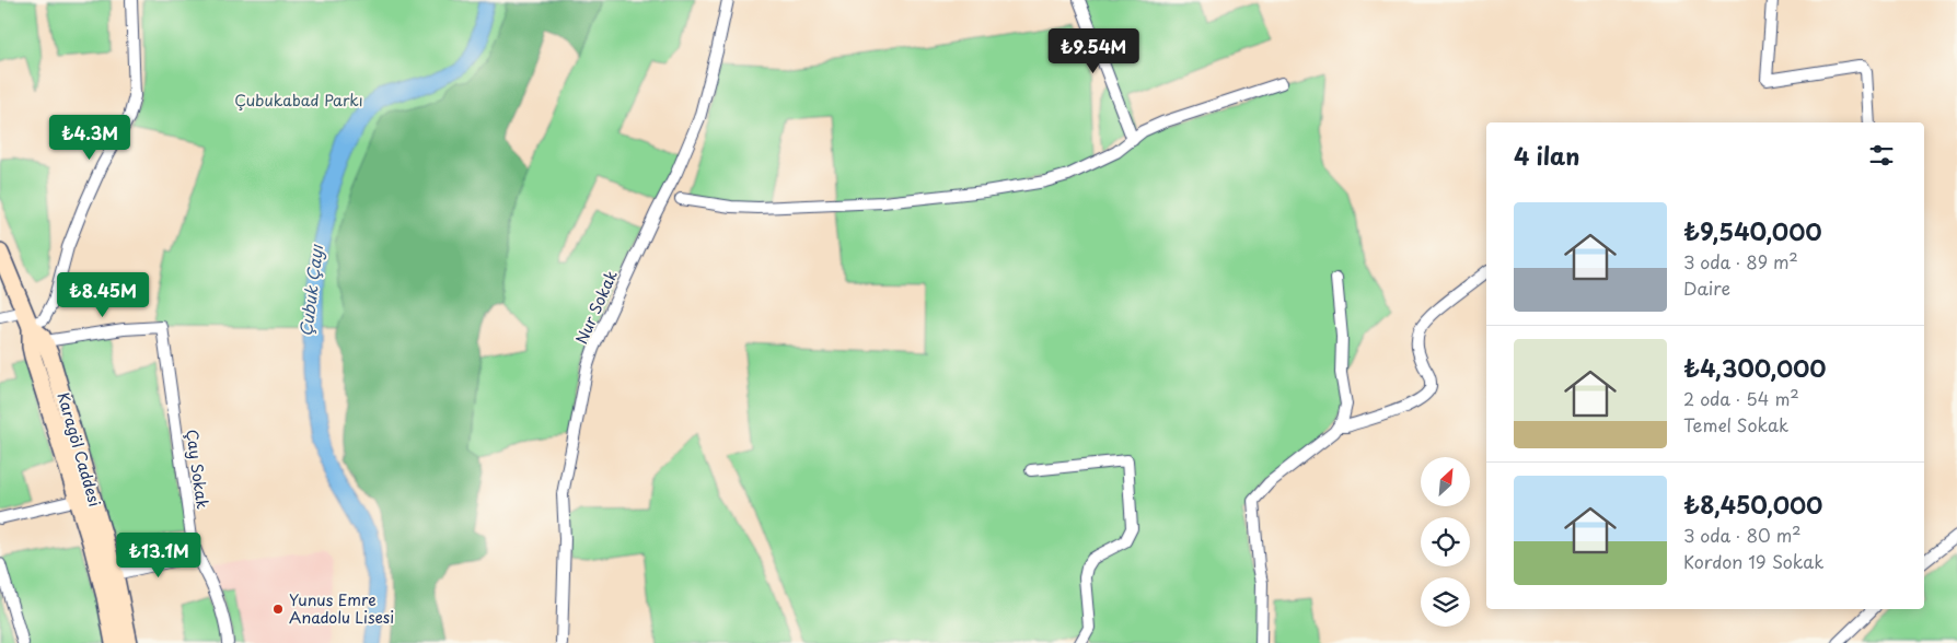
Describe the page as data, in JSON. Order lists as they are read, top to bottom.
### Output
{
  "streets": {
    "main road": ["Karagöl Caddesi"],
    "street": ["Nur Sokak", "Çay Sokak"]
  },
  "crossings": [
    ["Karagöl Caddesi", "Çay Sokak"]
  ],
  "water": ["Çubuk Çayı"],
  "parks": ["Çubukabad Parkı"],
  "places": ["Yunus Emre Anadolu Lisesi"],
  "north": "top right",
  "page": {
    "price": [
      "₺9.54M",
      "₺4.3M",
      "₺8.45M",
      "₺13.1M"
    ],
    "heading": "4 ilan",
    "list": [
      {
        "name": "₺9,540,000",
        "note": "3 oda · 89 m² · Daire"
      },
      {
        "name": "₺4,300,000",
        "note": "2 oda · 54 m² · Temel Sokak"
      },
      {
        "name": "₺8,450,000",
        "note": "3 oda · 80 m² · Kordon 19 Sokak"
      }
    ]
  }
}
